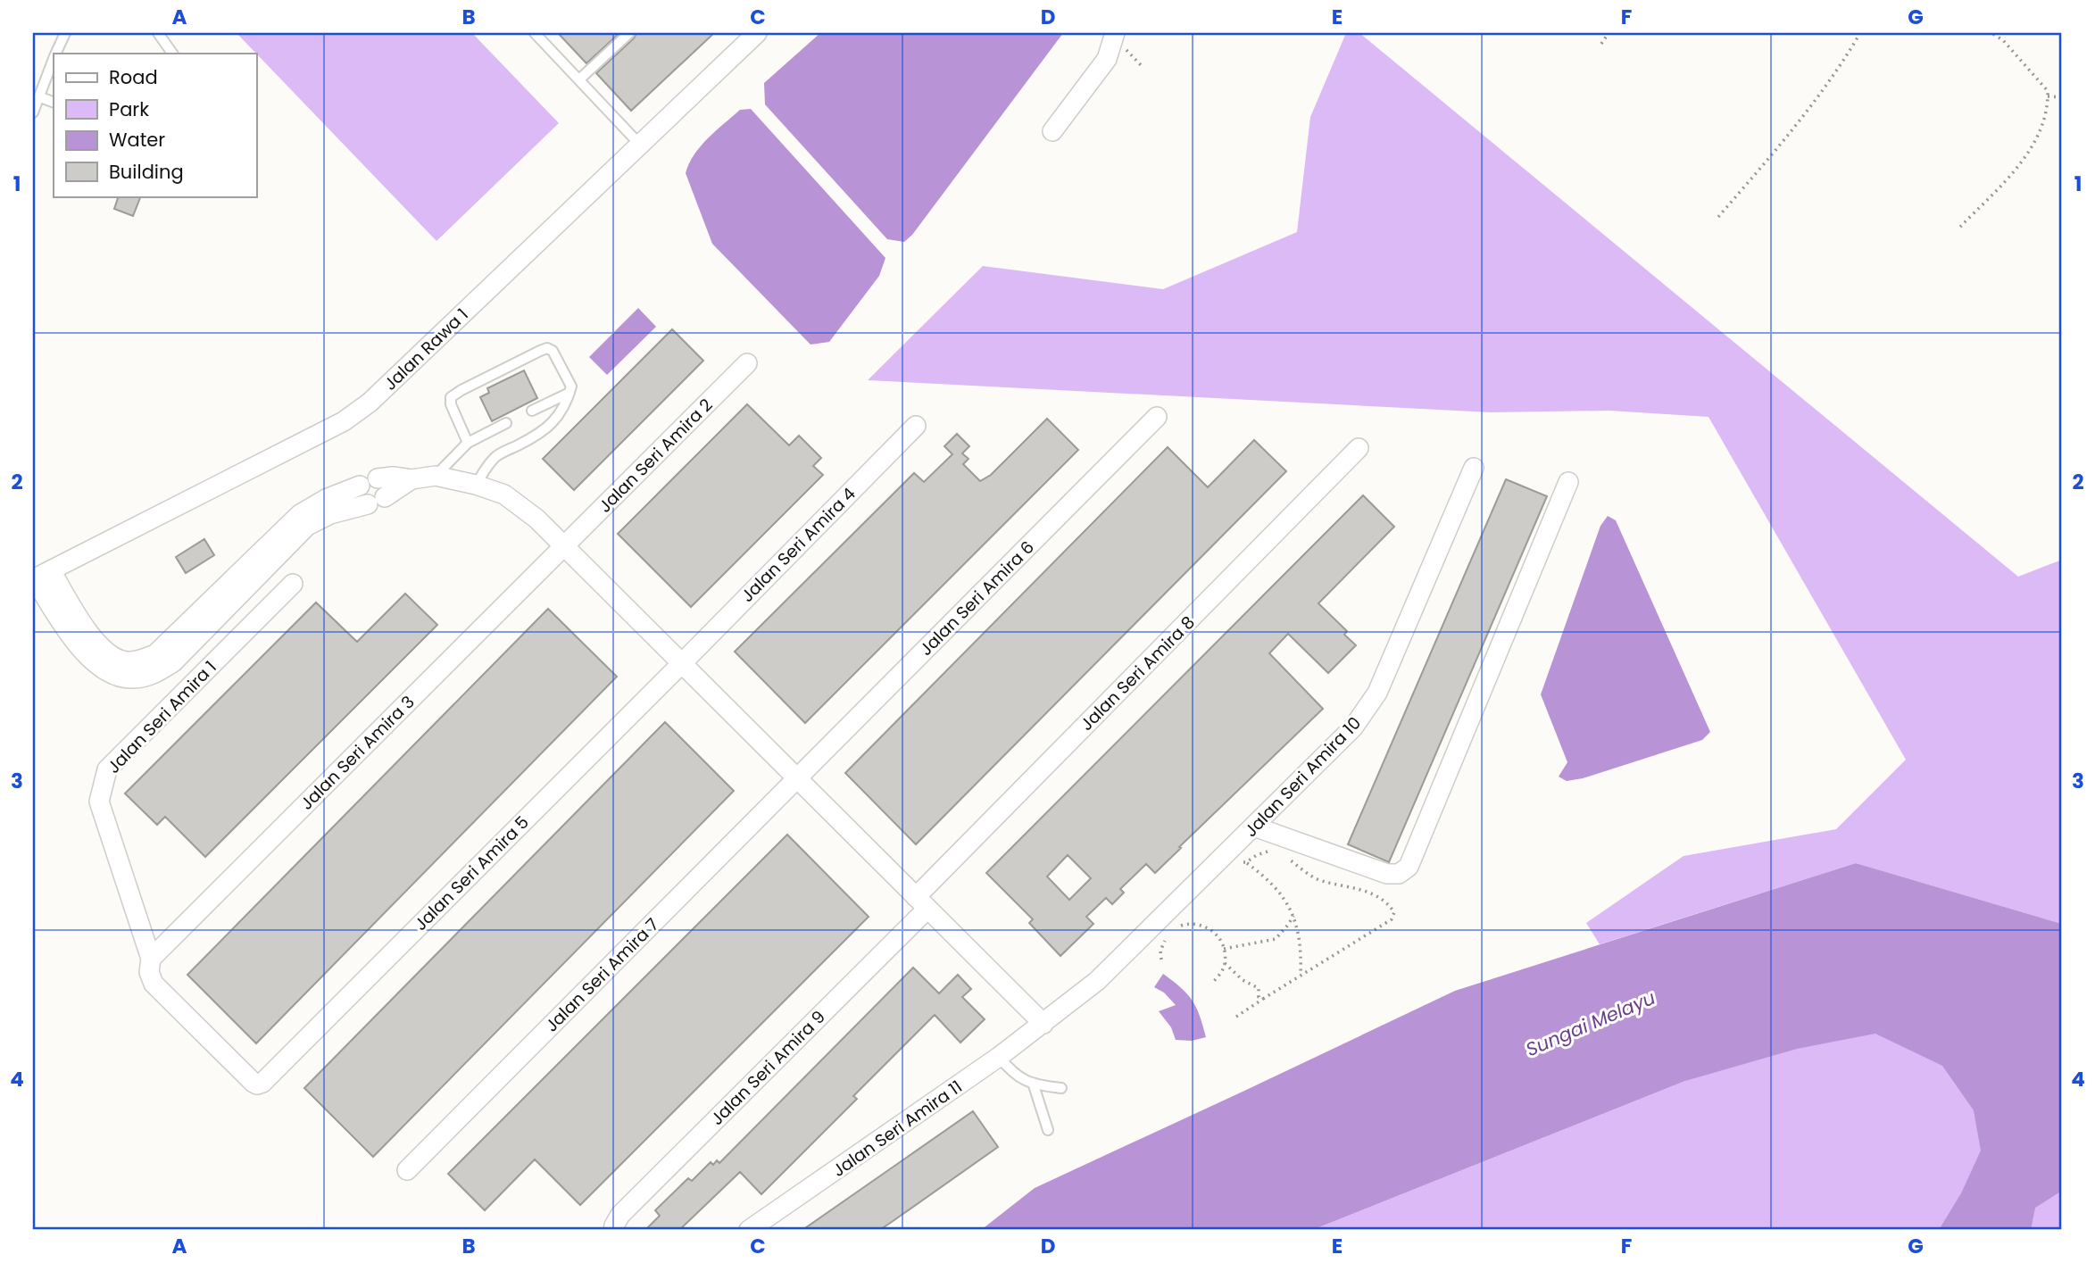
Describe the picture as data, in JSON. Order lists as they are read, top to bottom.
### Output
{
  "streets": {
    "street": [
      "Jalan Rawa 1",
      "Jalan Seri Amira 2",
      "Jalan Seri Amira 4",
      "Jalan Seri Amira 6",
      "Jalan Seri Amira 8",
      "Jalan Seri Amira 1",
      "Jalan Seri Amira 3",
      "Jalan Seri Amira 10",
      "Jalan Seri Amira 5",
      "Jalan Seri Amira 7",
      "Jalan Seri Amira 9",
      "Jalan Seri Amira 11"
    ]
  },
  "crossings": [
    ["Jalan Seri Amira 2", "Jalan Seri Amira 3"],
    ["Jalan Seri Amira 4", "Jalan Seri Amira 5"],
    ["Jalan Seri Amira 6", "Jalan Seri Amira 7"],
    ["Jalan Seri Amira 8", "Jalan Seri Amira 9"],
    ["Jalan Seri Amira 1", "Jalan Seri Amira 3"],
    ["Jalan Seri Amira 1", "Jalan Seri Amira 5"],
    ["Jalan Seri Amira 10", "Jalan Seri Amira 11"]
  ],
  "water": ["Sungai Melayu"],
  "legend": [
    "Road",
    "Park",
    "Water",
    "Building"
  ],
  "grid": {
    "columns": [
      "A",
      "B",
      "C",
      "D",
      "E",
      "F",
      "G"
    ],
    "rows": [
      "1",
      "2",
      "3",
      "4"
    ]
  }
}
